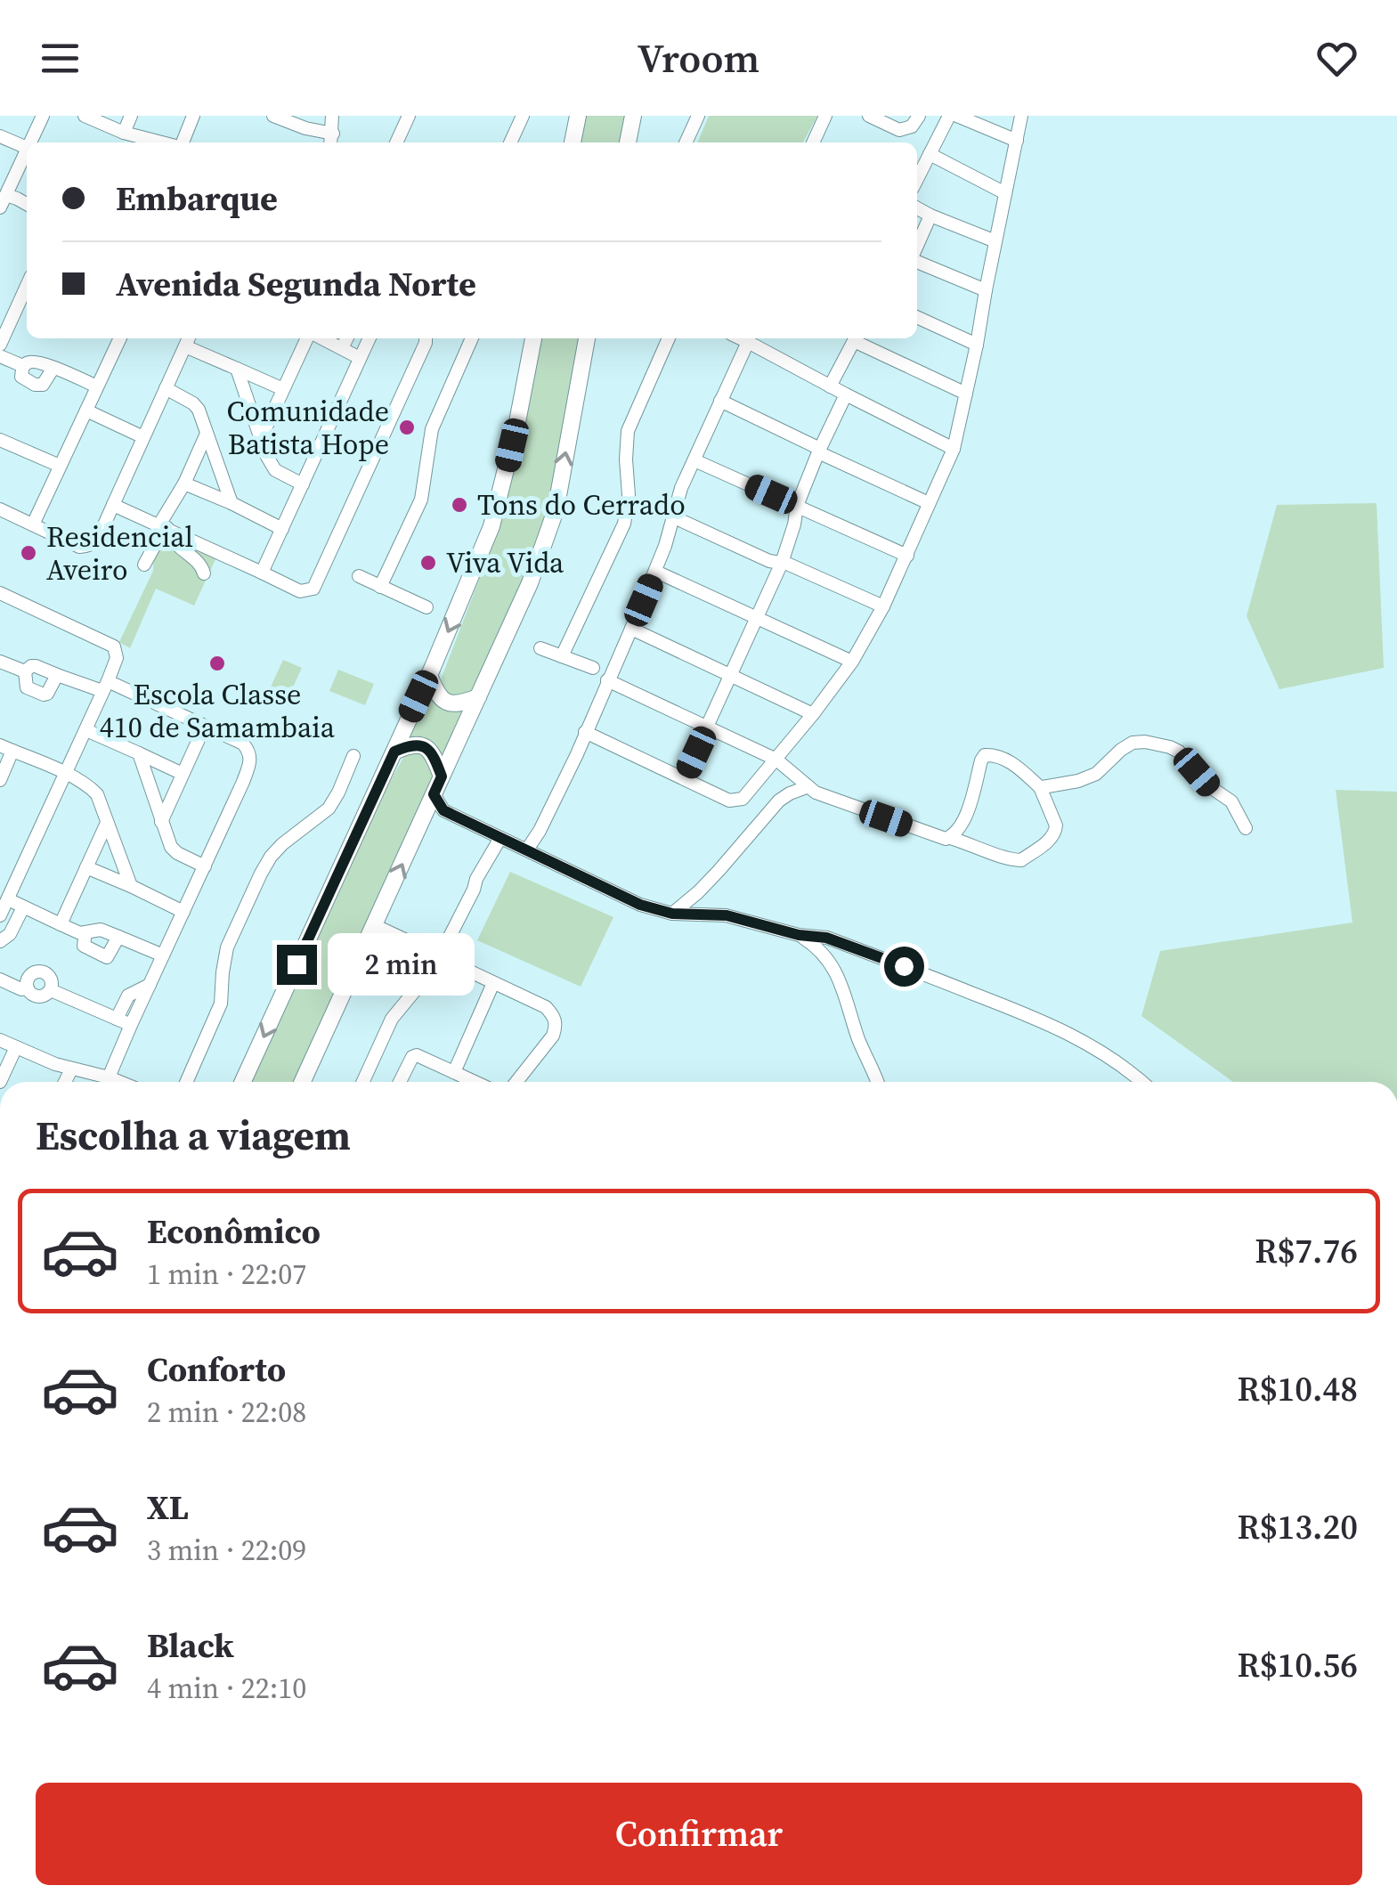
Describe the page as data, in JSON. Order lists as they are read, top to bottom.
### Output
{
  "places": [
    "Comunidade Batista Hope",
    "Tons do Cerrado",
    "Residencial Aveiro",
    "Viva Vida",
    "Escola Classe 410 de Samambaia"
  ],
  "page": {
    "header": "Vroom",
    "banner": ["Embarque", "Avenida Segunda Norte"],
    "bubble": "2 min",
    "heading": "Escolha a viagem",
    "list": [
      {
        "name": "Econômico",
        "note": "1 min · 22:07",
        "value": "R$7.76"
      },
      {
        "name": "Conforto",
        "note": "2 min · 22:08",
        "value": "R$10.48"
      },
      {
        "name": "XL",
        "note": "3 min · 22:09",
        "value": "R$13.20"
      },
      {
        "name": "Black",
        "note": "4 min · 22:10",
        "value": "R$10.56"
      }
    ],
    "buttons": "Confirmar"
  }
}
